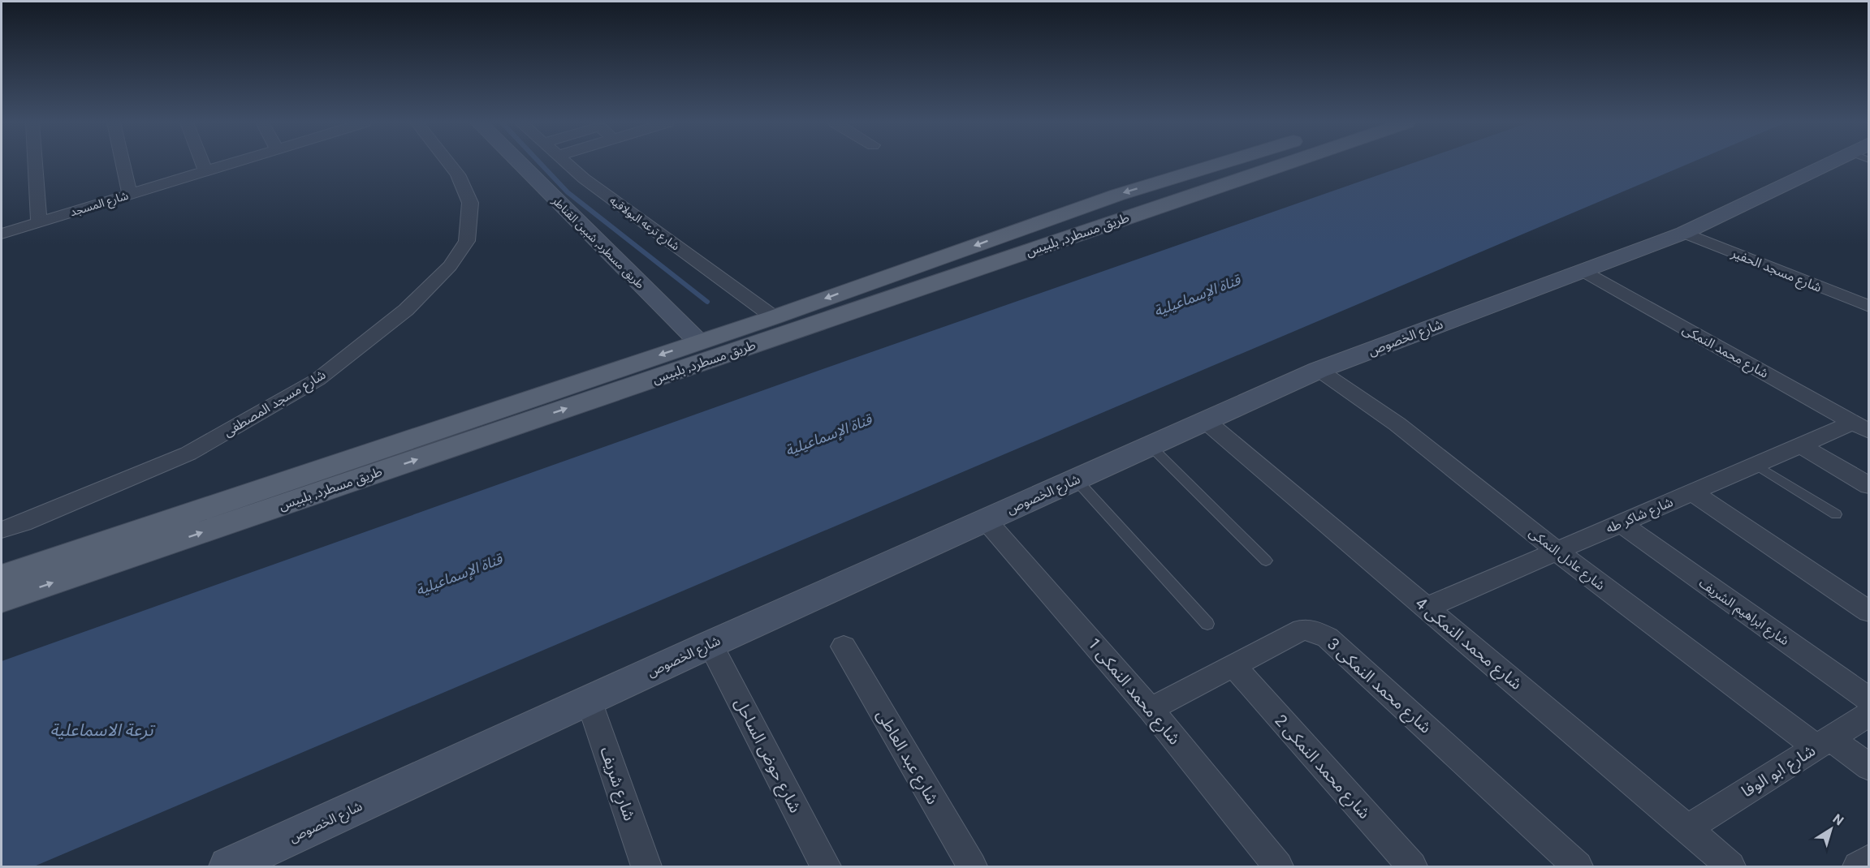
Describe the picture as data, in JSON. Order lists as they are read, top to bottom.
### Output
{
  "streets": {
    "main road": ["طريق مسطرد, بلبيس", "طريق مسطرد, شبين القناطر", "شارع الخصوص"],
    "street": [
      "شارع المسجد",
      "شارع ترعه البولاقيه",
      "شارع مسجد الحفير",
      "شارع محمد النمكى",
      "شارع مسجد المصطفى",
      "شارع شاكر طه",
      "شارع عادل النمكى",
      "شارع ابراهيم الشريف",
      "شارع محمد النمكى 4",
      "شارع محمد النمكى 3",
      "شارع محمد النمكى 1",
      "شارع حوض الساحل",
      "شارع عبد العاطى",
      "شارع محمد النمكى 2",
      "شارع ابو الوفا",
      "شارع شريف"
    ]
  },
  "crossings": [
    ["شارع ترعه البولاقيه", "طريق مسطرد, بلبيس"],
    ["طريق مسطرد, بلبيس", "طريق مسطرد, شبين القناطر"],
    ["شارع مسجد الحفير", "شارع الخصوص"],
    ["شارع الخصوص", "شارع محمد النمكى"],
    ["شارع الخصوص", "شارع عادل النمكى"],
    ["شارع الخصوص", "شارع محمد النمكى 4"],
    ["شارع الخصوص", "شارع محمد النمكى 1"],
    ["شارع الخصوص", "شارع حوض الساحل"],
    ["شارع الخصوص", "شارع شريف"],
    ["شارع محمد النمكى", "شارع شاكر طه"],
    ["شارع شاكر طه", "شارع عادل النمكى"],
    ["شارع شاكر طه", "شارع ابراهيم الشريف"],
    ["شارع شاكر طه", "شارع محمد النمكى 4"],
    ["شارع عادل النمكى", "شارع ابو الوفا"],
    ["شارع محمد النمكى 4", "شارع ابو الوفا"],
    ["شارع محمد النمكى 3", "شارع محمد النمكى 1"],
    ["شارع محمد النمكى 3", "شارع محمد النمكى 2"]
  ],
  "water": ["قناة الإسماعيلية", "ترعة الاسماعلية"],
  "north": "top right"
}
